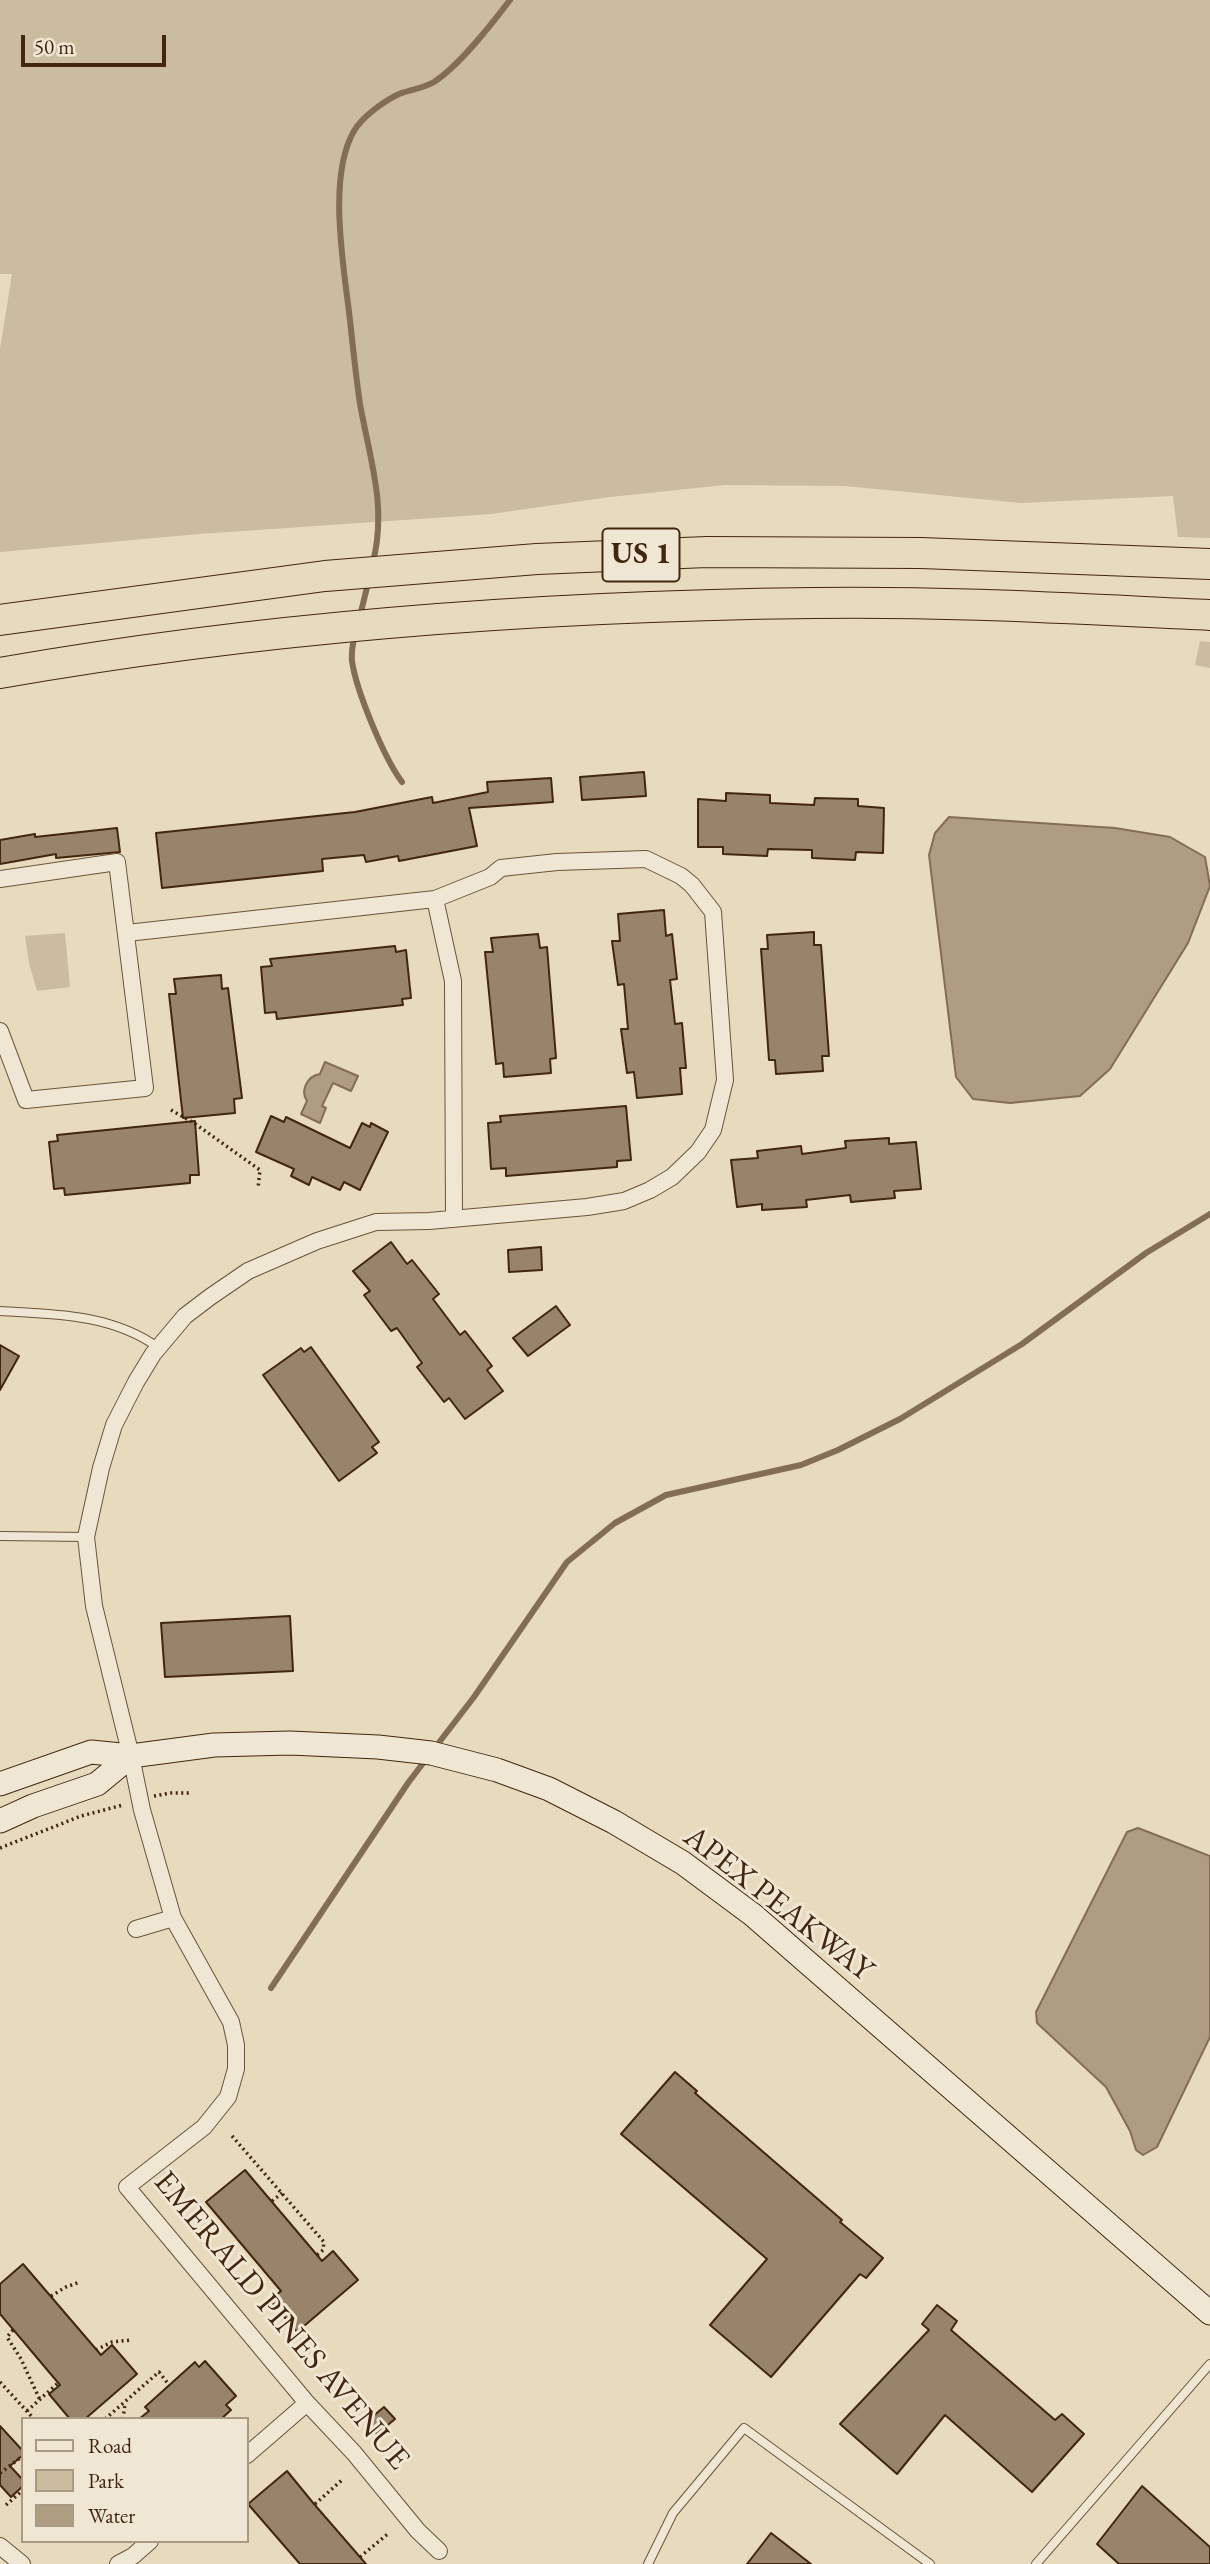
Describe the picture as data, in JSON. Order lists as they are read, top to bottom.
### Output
{
  "streets": {
    "highway": ["US 1"],
    "main road": ["APEX PEAKWAY"],
    "street": ["EMERALD PINES AVENUE"]
  },
  "crossings": [
    ["APEX PEAKWAY", "EMERALD PINES AVENUE"]
  ],
  "legend": ["Road", "Park", "Water"],
  "scale_bar": "50 m"
}
